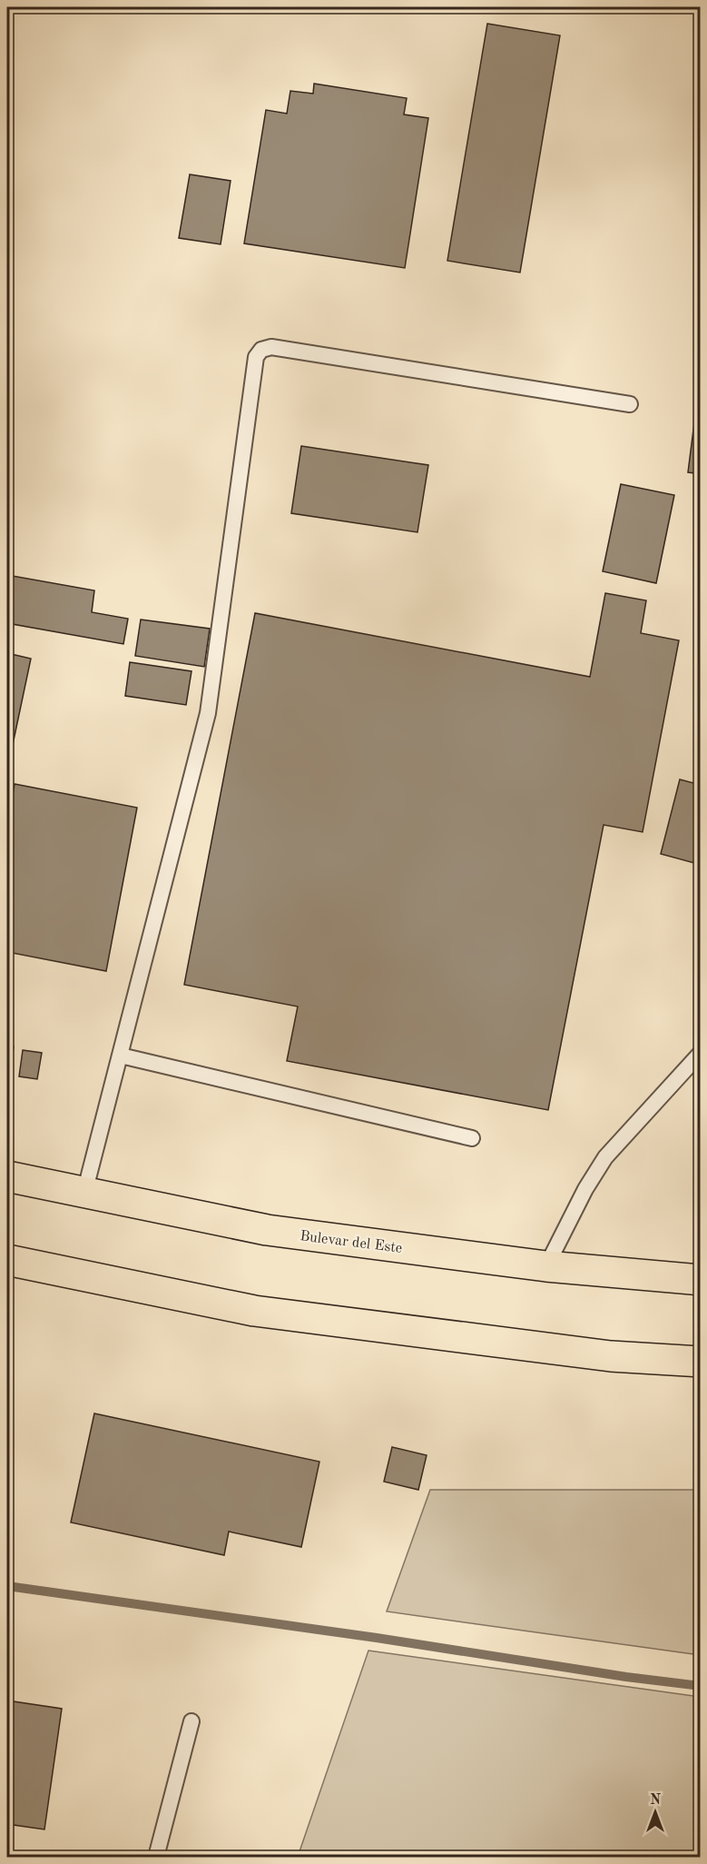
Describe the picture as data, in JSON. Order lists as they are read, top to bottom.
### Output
{
  "streets": {
    "highway": ["Bulevar del Este"]
  },
  "north": "top"
}
